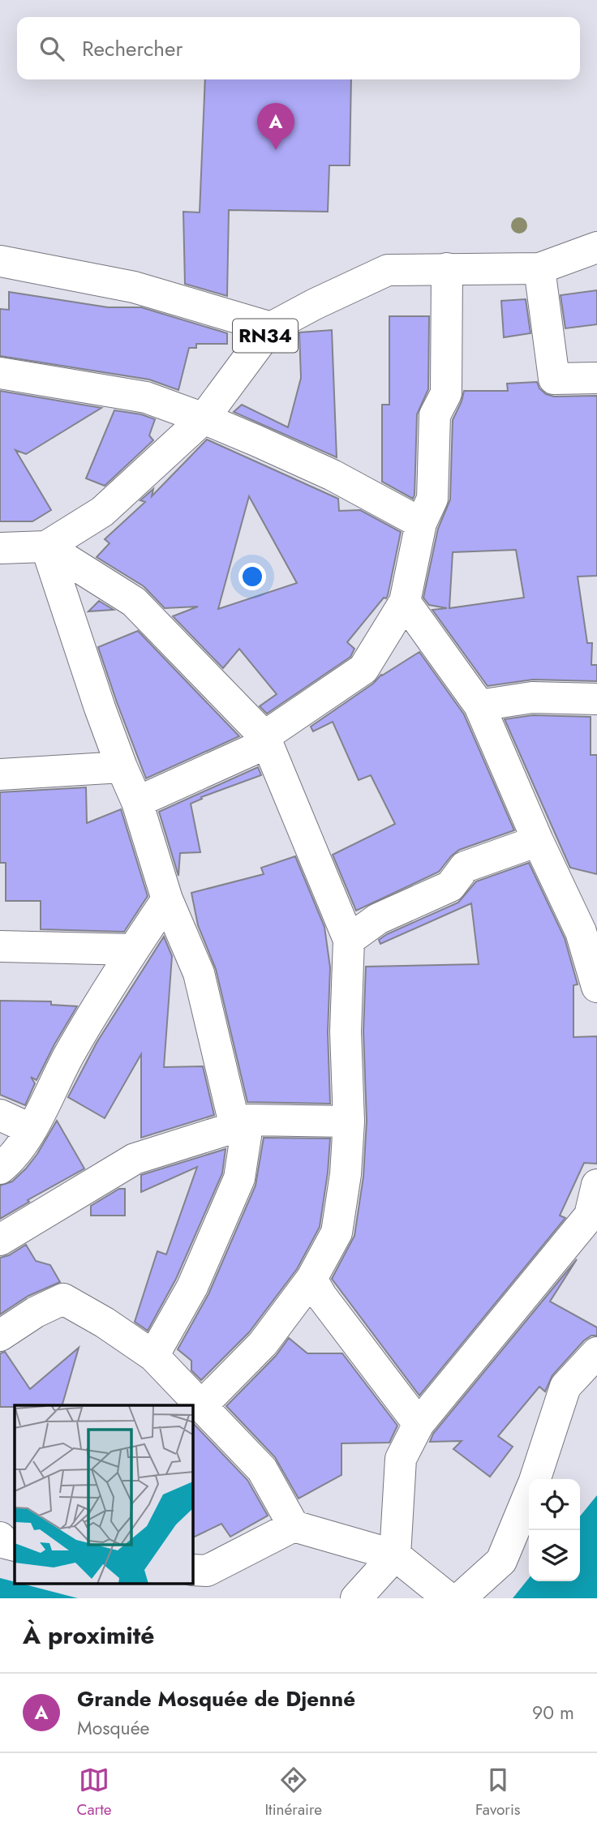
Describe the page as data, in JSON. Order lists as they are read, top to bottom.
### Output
{
  "streets": {
    "street": ["RN34"]
  },
  "page": {
    "search": "Rechercher",
    "pins": "A",
    "heading": "À proximité",
    "list": [
      {
        "mark": "A",
        "name": "Grande Mosquée de Djenné",
        "note": "Mosquée",
        "value": "90 m"
      }
    ],
    "nav": ["Carte", "Itinéraire", "Favoris"]
  }
}
